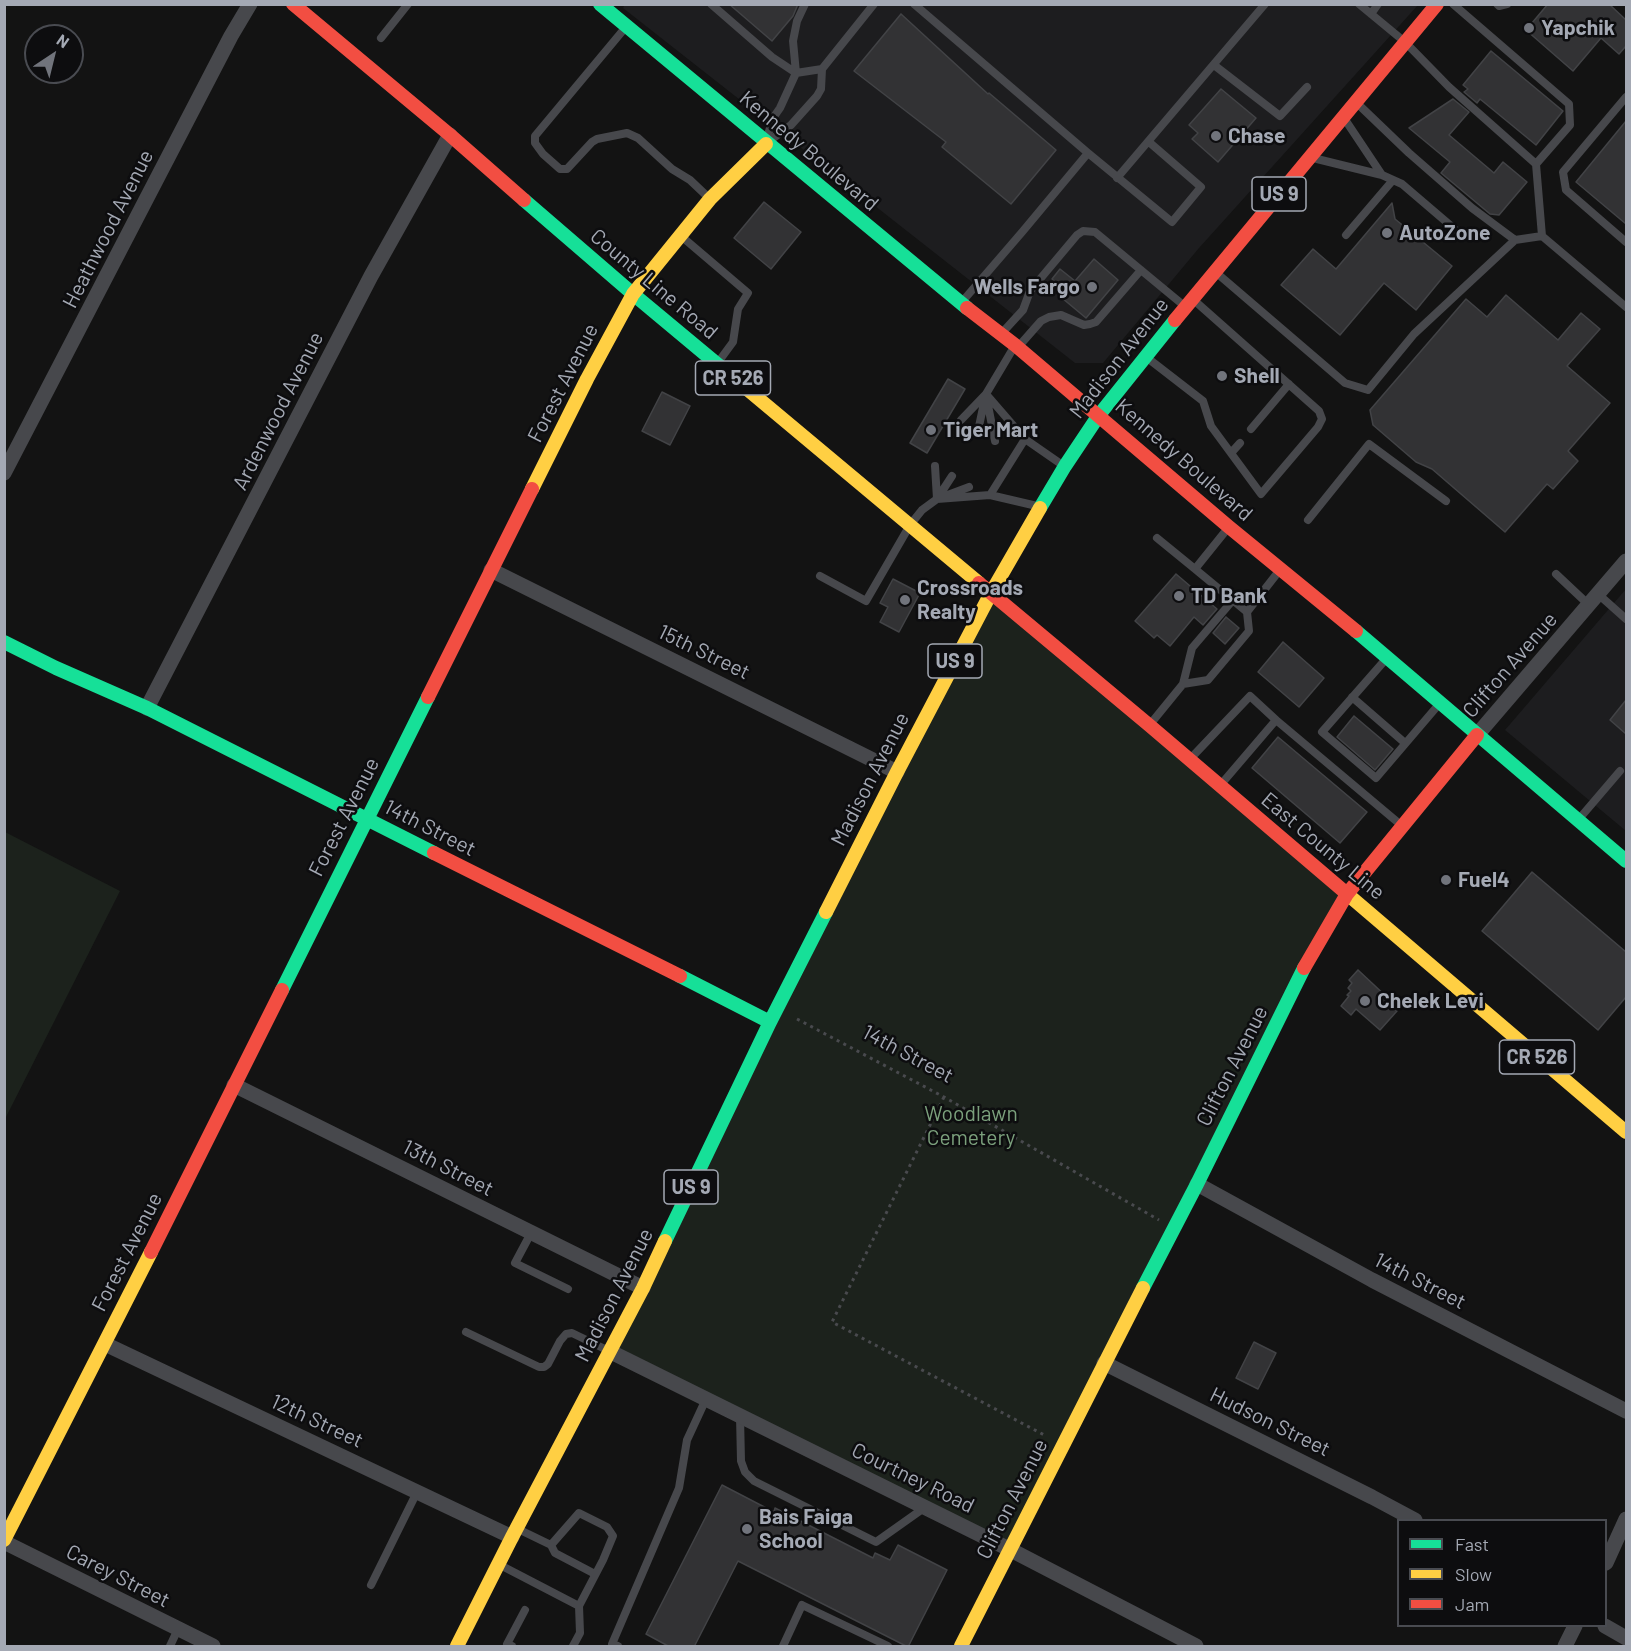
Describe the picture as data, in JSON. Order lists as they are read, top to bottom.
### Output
{
  "streets": {
    "main road": [
      "Kennedy Boulevard",
      "US 9",
      "County Line Road",
      "Madison Avenue",
      "CR 526",
      "Forest Avenue",
      "Clifton Avenue",
      "14th Street",
      "East County Line"
    ],
    "street": [
      "Heathwood Avenue",
      "Ardenwood Avenue",
      "15th Street",
      "13th Street",
      "12th Street",
      "Hudson Street",
      "Courtney Road",
      "Carey Street"
    ]
  },
  "crossings": [
    ["Kennedy Boulevard", "Madison Avenue"],
    ["Kennedy Boulevard", "Forest Avenue"],
    ["Kennedy Boulevard", "Clifton Avenue"],
    ["County Line Road", "Madison Avenue"],
    ["County Line Road", "Forest Avenue"],
    ["County Line Road", "Ardenwood Avenue"],
    ["County Line Road", "East County Line"],
    ["Madison Avenue", "15th Street"],
    ["Madison Avenue", "14th Street"],
    ["Madison Avenue", "East County Line"],
    ["Madison Avenue", "13th Street"],
    ["Madison Avenue", "12th Street"],
    ["Madison Avenue", "Courtney Road"],
    ["Forest Avenue", "15th Street"],
    ["Forest Avenue", "14th Street"],
    ["Forest Avenue", "13th Street"],
    ["Forest Avenue", "12th Street"],
    ["Forest Avenue", "Carey Street"],
    ["Ardenwood Avenue", "14th Street"],
    ["Clifton Avenue", "14th Street"],
    ["Clifton Avenue", "East County Line"],
    ["Clifton Avenue", "Hudson Street"],
    ["Clifton Avenue", "Courtney Road"]
  ],
  "parks": ["Woodlawn Cemetery"],
  "places": [
    "Yapchik",
    "Chase",
    "AutoZone",
    "Wells Fargo",
    "Shell",
    "Tiger Mart",
    "TD Bank",
    "Crossroads Realty",
    "Fuel4",
    "Chelek Levi",
    "Bais Faiga School"
  ],
  "legend": ["Fast", "Slow", "Jam"],
  "north": "top right"
}
